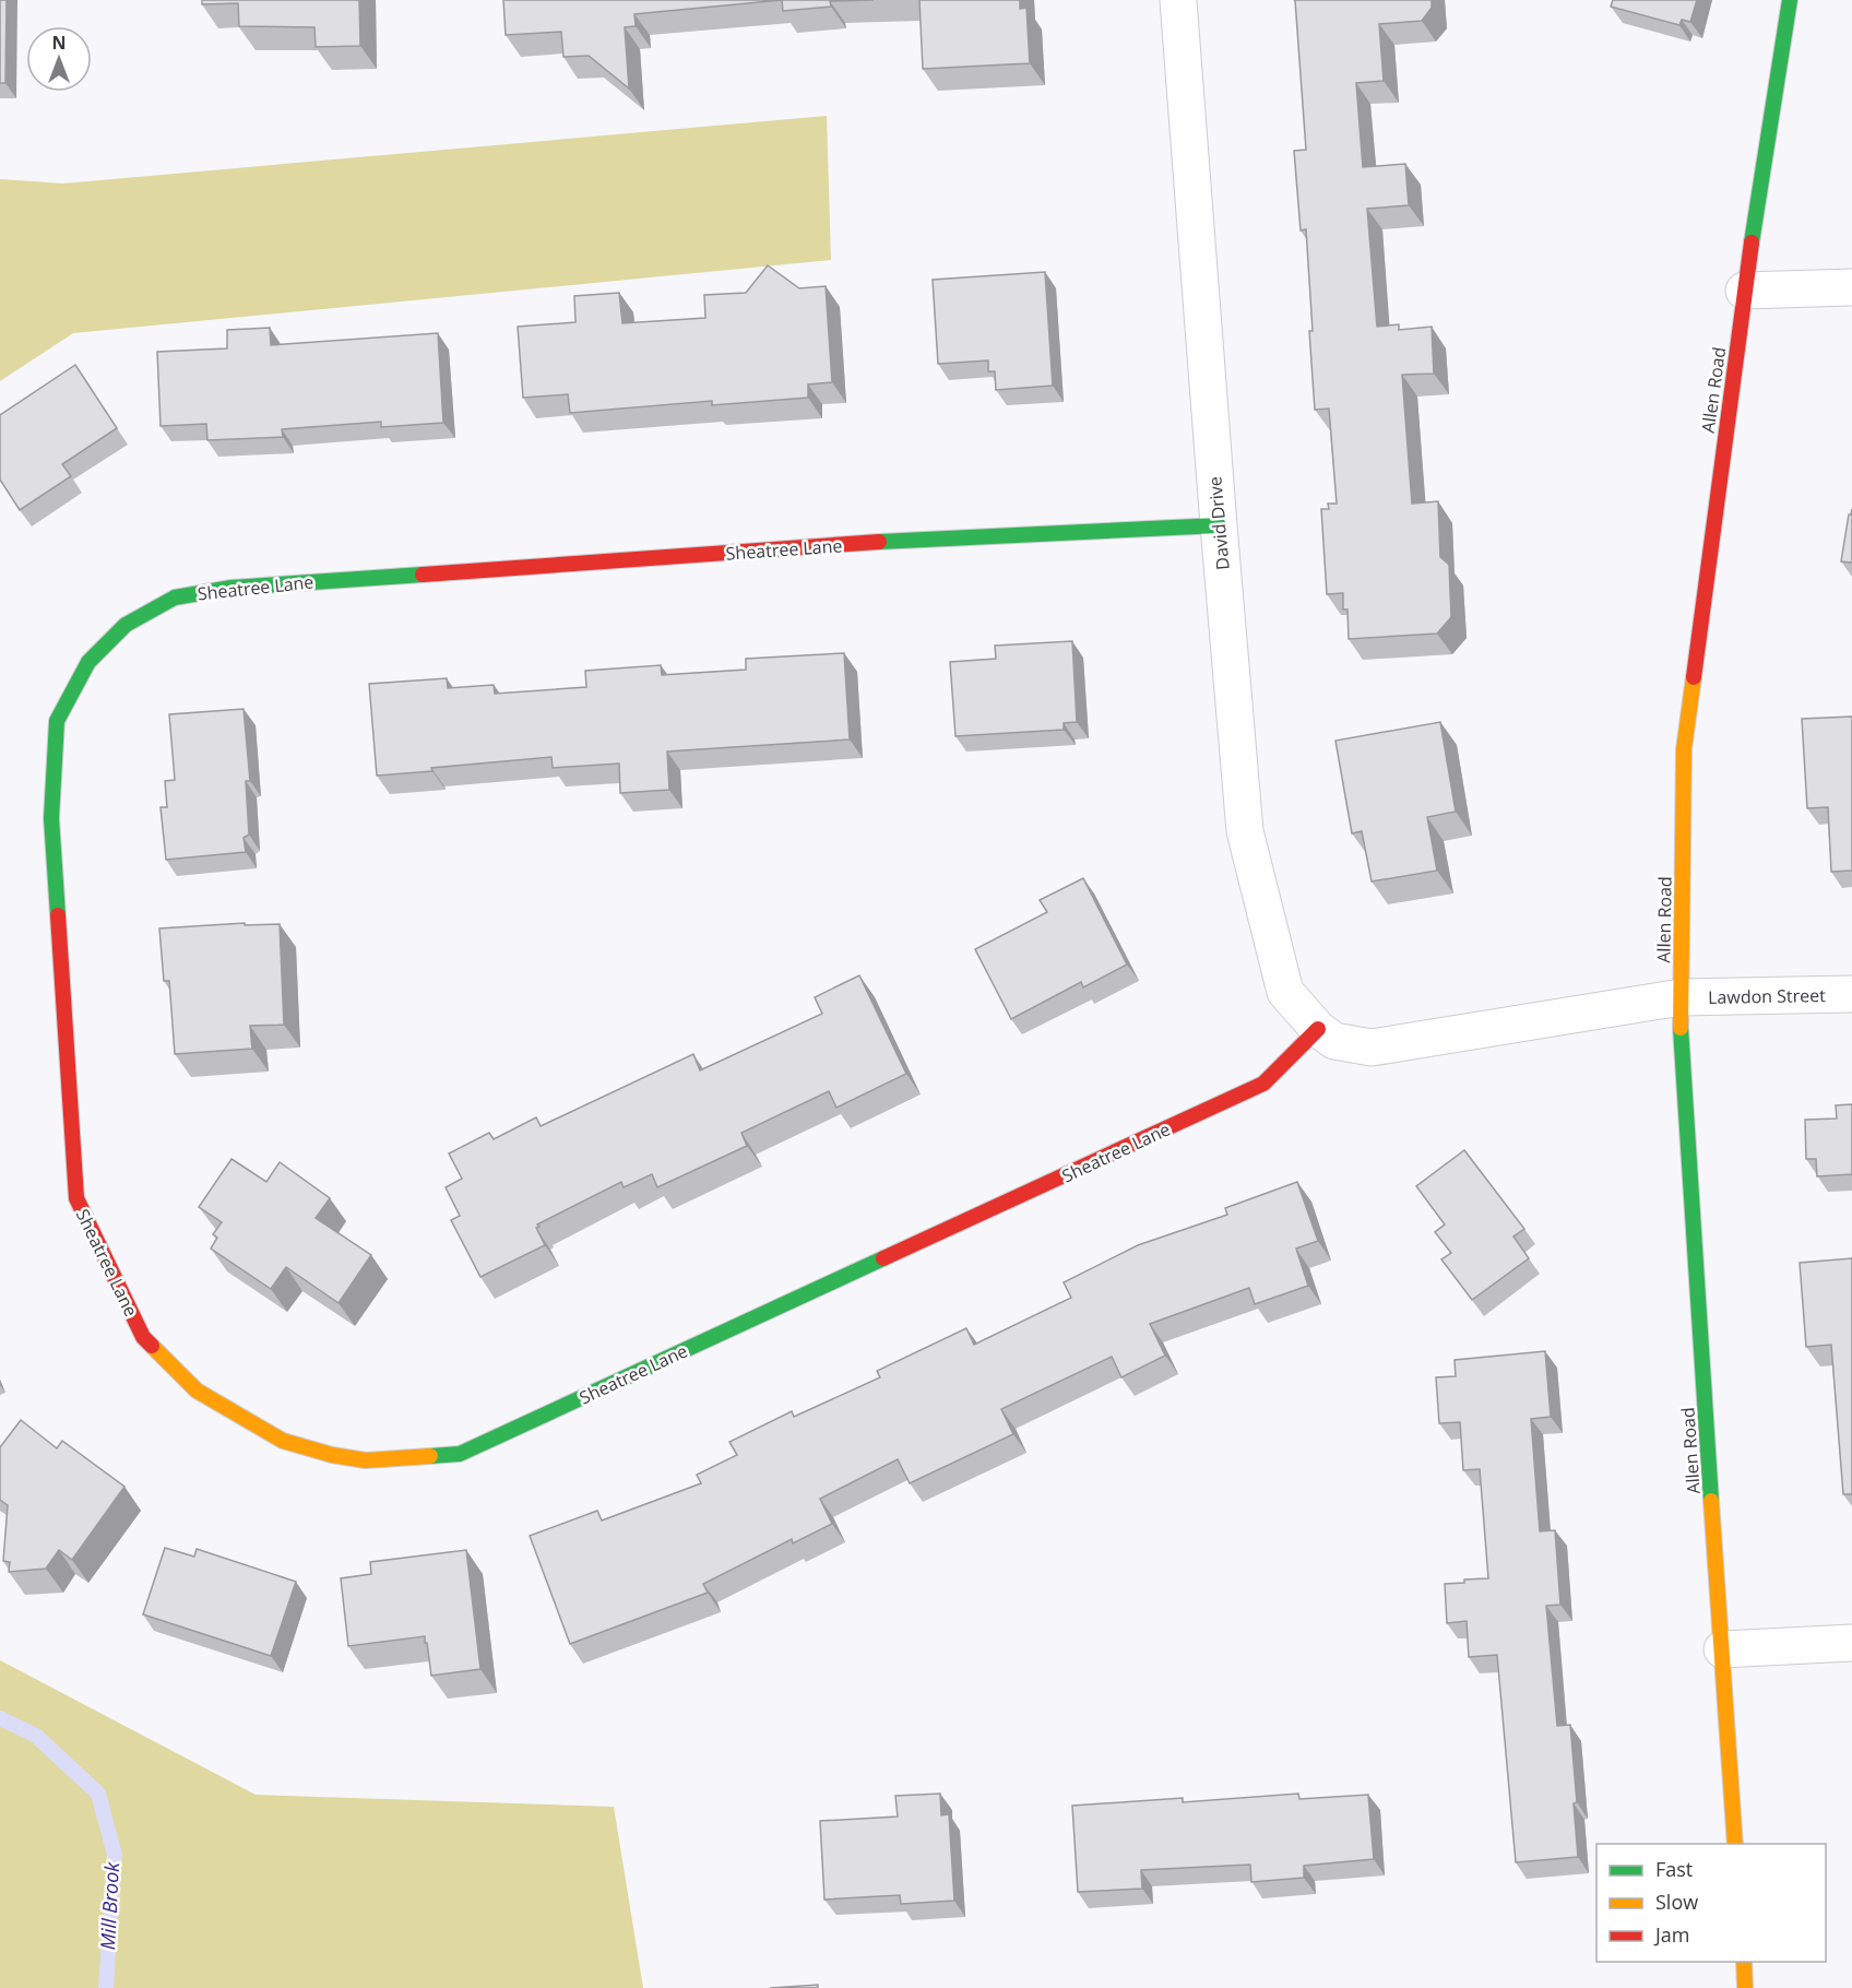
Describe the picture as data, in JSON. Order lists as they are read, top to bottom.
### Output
{
  "streets": {
    "street": [
      "Allen Road",
      "David Drive",
      "Sheatree Lane",
      "Lawdon Street"
    ]
  },
  "crossings": [
    ["Allen Road", "Lawdon Street"],
    ["David Drive", "Sheatree Lane"]
  ],
  "water": ["Mill Brook"],
  "legend": ["Fast", "Slow", "Jam"],
  "north": "top"
}
